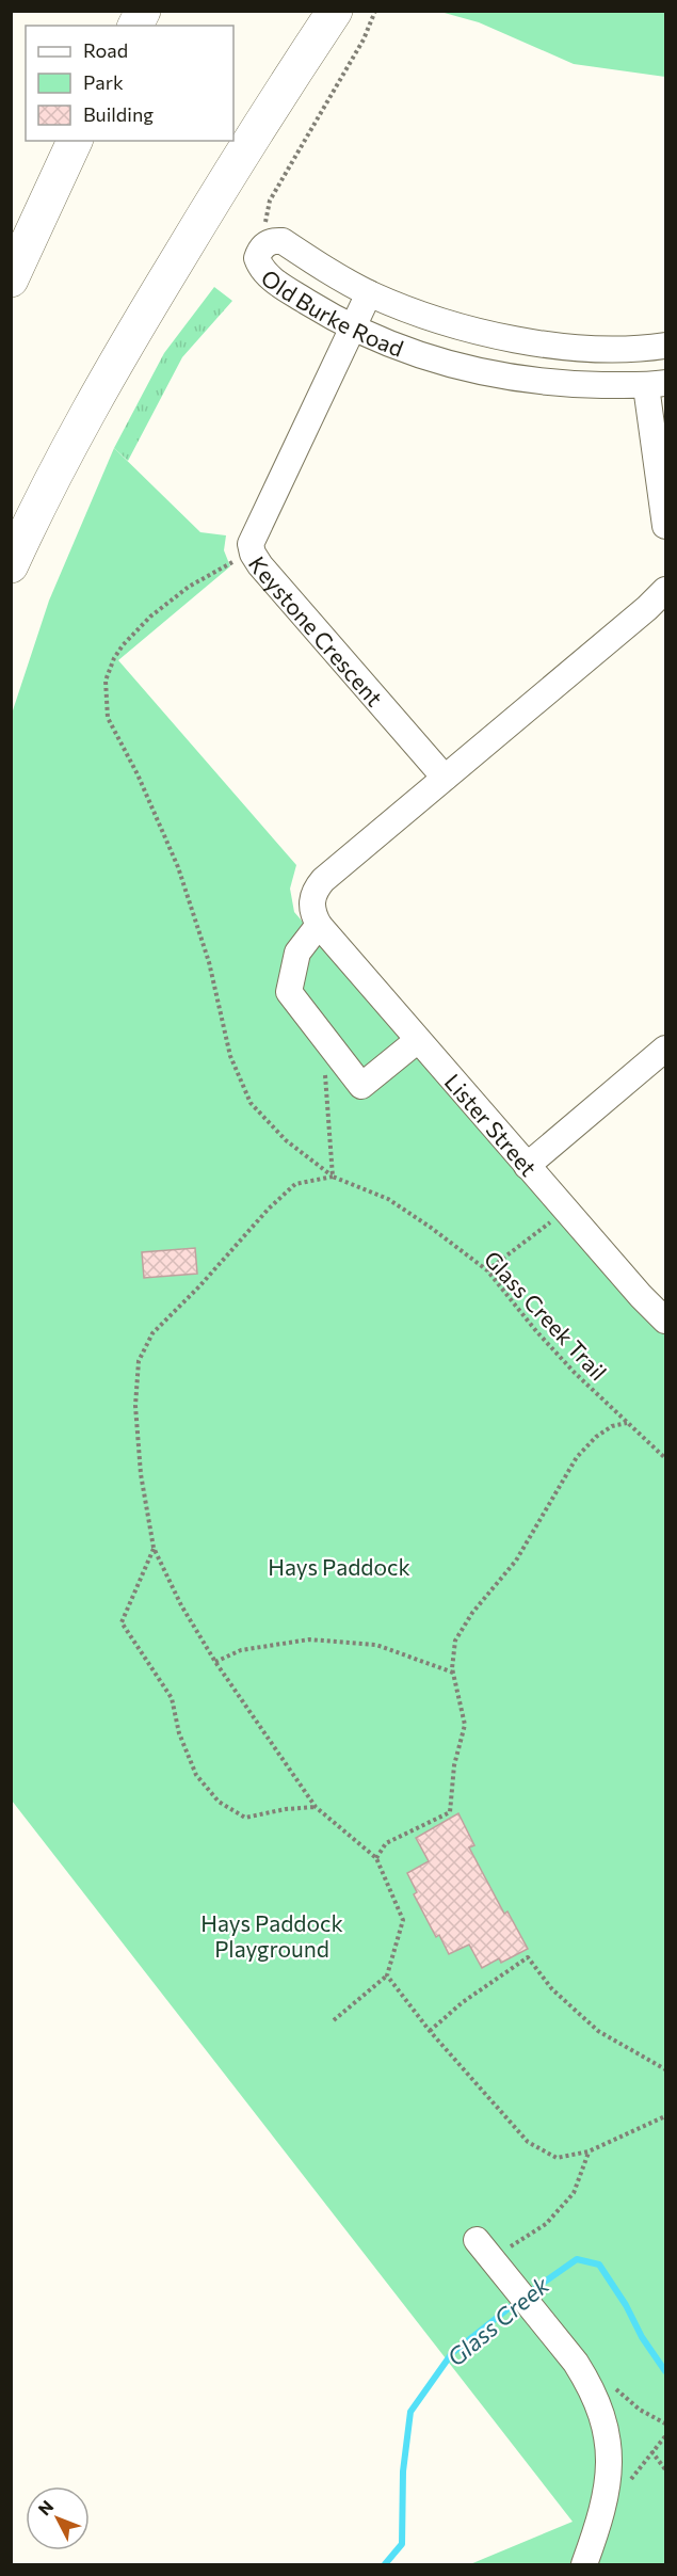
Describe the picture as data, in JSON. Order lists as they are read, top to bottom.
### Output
{
  "streets": {
    "street": ["Old Burke Road", "Keystone Crescent", "Lister Street"],
    "path": ["Glass Creek Trail"]
  },
  "crossings": [
    ["Old Burke Road", "Keystone Crescent"],
    ["Keystone Crescent", "Glass Creek Trail"]
  ],
  "water": ["Glass Creek"],
  "parks": ["Hays Paddock", "Hays Paddock Playground"],
  "legend": ["Road", "Park", "Building"],
  "north": "top left"
}
